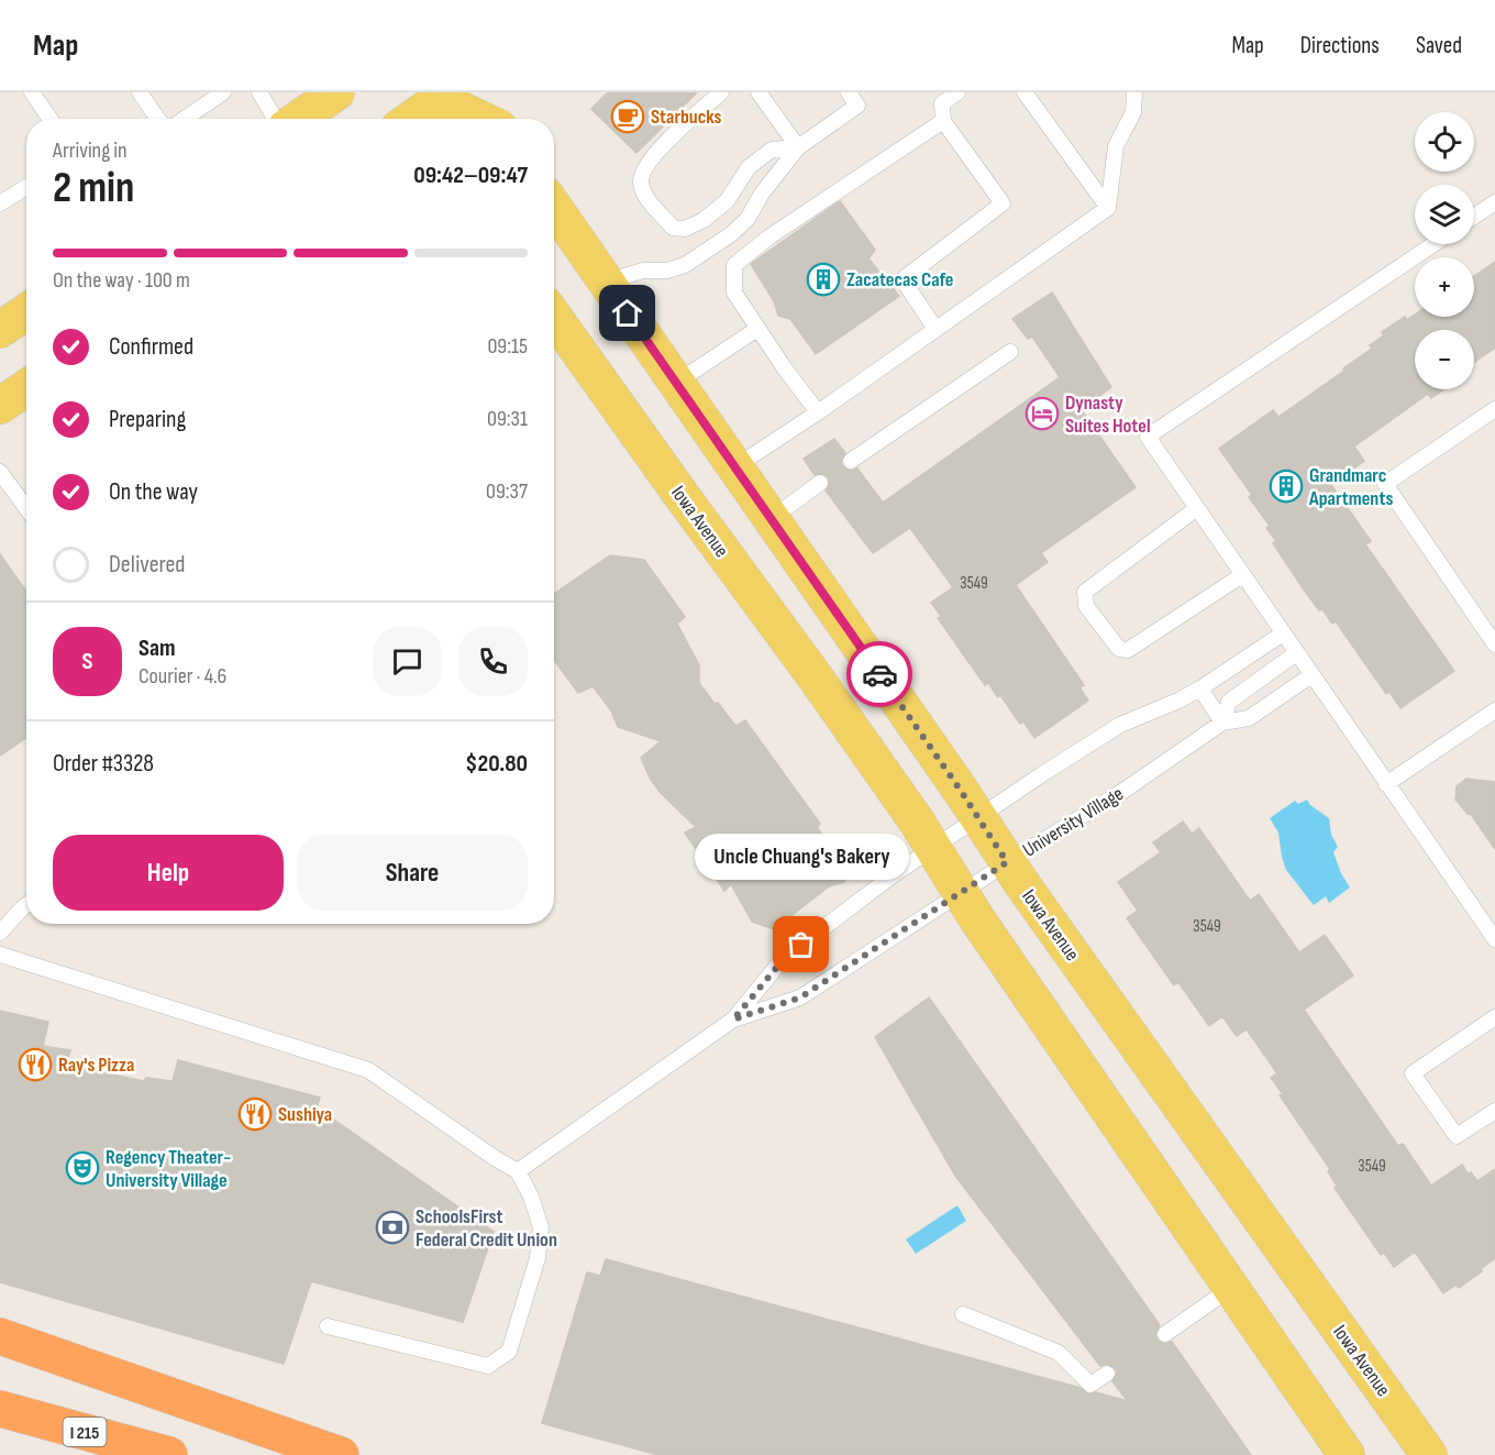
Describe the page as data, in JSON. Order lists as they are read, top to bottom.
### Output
{
  "streets": {
    "highway": ["I 215"],
    "main road": ["Iowa Avenue"],
    "lane": ["University Village"]
  },
  "crossings": [
    ["Iowa Avenue", "University Village"]
  ],
  "places": {
    "cafe": ["Starbucks"],
    "building": ["Zacatecas Cafe", "Grandmarc Apartments"],
    "hotel": ["Dynasty Suites Hotel"],
    "other": ["Uncle Chuang's Bakery"],
    "restaurant": ["Ray's Pizza", "Sushiya"],
    "theatre": ["Regency Theater- University Village"],
    "bank": ["SchoolsFirst Federal Credit Union"]
  },
  "house_numbers": ["3549", "3549", "3549"],
  "page": {
    "header": "Map",
    "nav": ["Map", "Directions", "Saved"],
    "map_buttons": ["+", "−"],
    "heading": ["2 min", "Arriving in", "09:42–09:47"],
    "panel": [
      "Sam",
      "Courier · 4.6",
      "Order #3328",
      "$20.80"
    ],
    "bar": "On the way · 100 m",
    "list": [
      ["Confirmed", "09:15"],
      ["Preparing", "09:31"],
      ["On the way", "09:37"],
      "Delivered"
    ],
    "round": "S",
    "buttons": ["Help", "Share"],
    "bubble": "Uncle Chuang's Bakery"
  }
}
